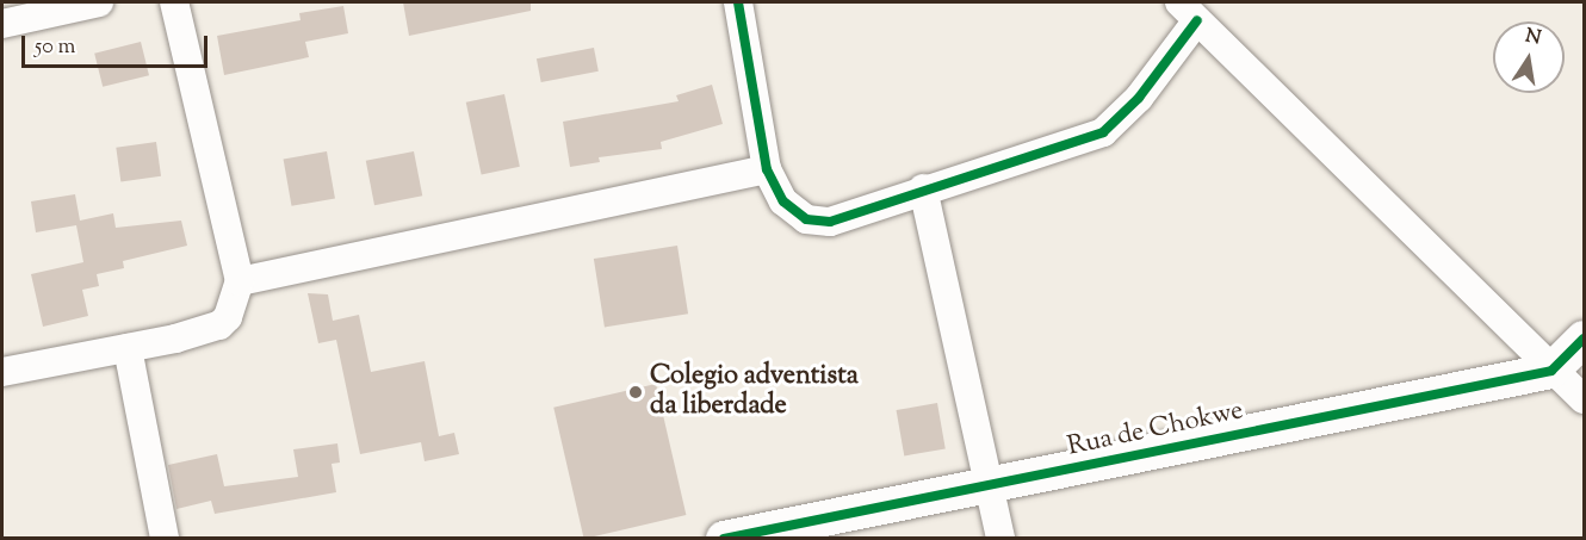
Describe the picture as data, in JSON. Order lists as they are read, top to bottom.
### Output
{
  "streets": {
    "street": ["Rua de Chokwe"]
  },
  "places": ["Colegio adventista da liberdade"],
  "scale_bar": "50 m",
  "north": "top"
}
